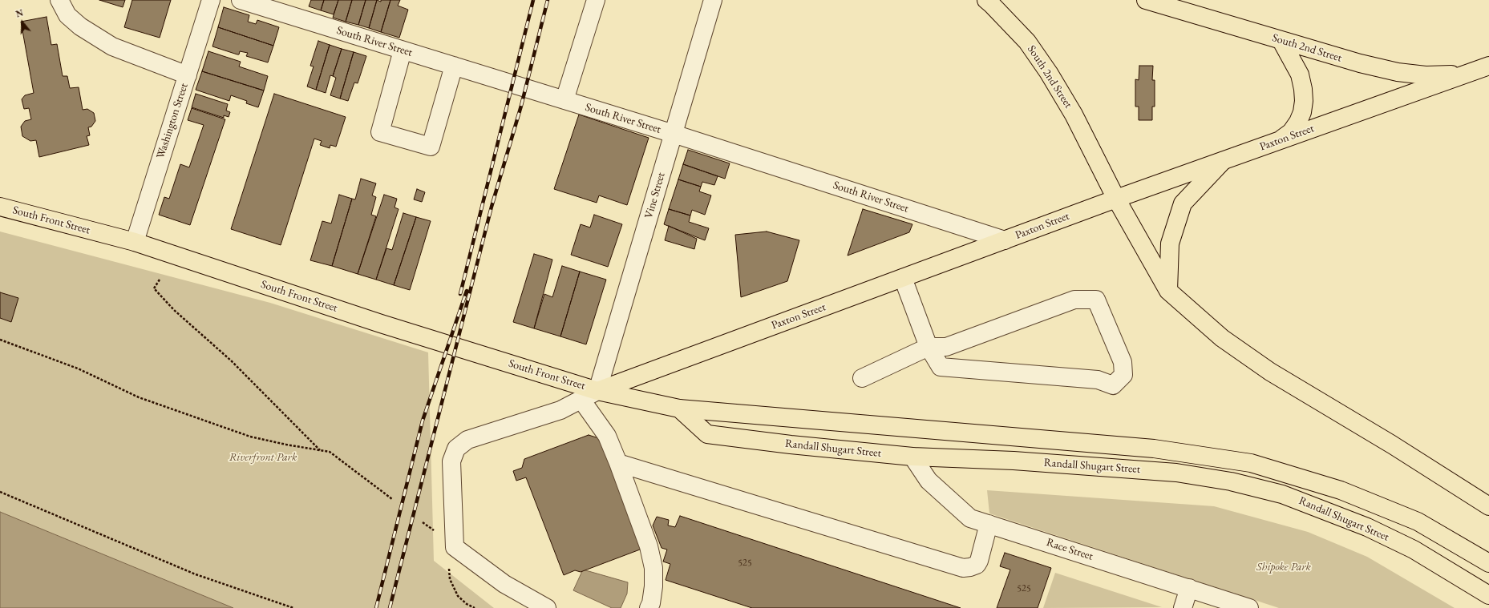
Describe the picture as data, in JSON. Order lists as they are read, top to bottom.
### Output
{
  "streets": {
    "main road": [
      "South 2nd Street",
      "Paxton Street",
      "South Front Street",
      "Randall Shugart Street"
    ],
    "street": [
      "South River Street",
      "Washington Street",
      "Vine Street",
      "Race Street"
    ]
  },
  "crossings": [
    ["South River Street", "Paxton Street"],
    ["South River Street", "Vine Street"],
    ["South 2nd Street", "Paxton Street"],
    ["Washington Street", "South Front Street"],
    ["Paxton Street", "Vine Street"],
    ["Paxton Street", "South Front Street"],
    ["Vine Street", "South Front Street"],
    ["South Front Street", "Randall Shugart Street"],
    ["Randall Shugart Street", "Race Street"]
  ],
  "parks": ["Riverfront Park", "Shipoke Park"],
  "house_numbers": ["525", "525"],
  "north": "top"
}
